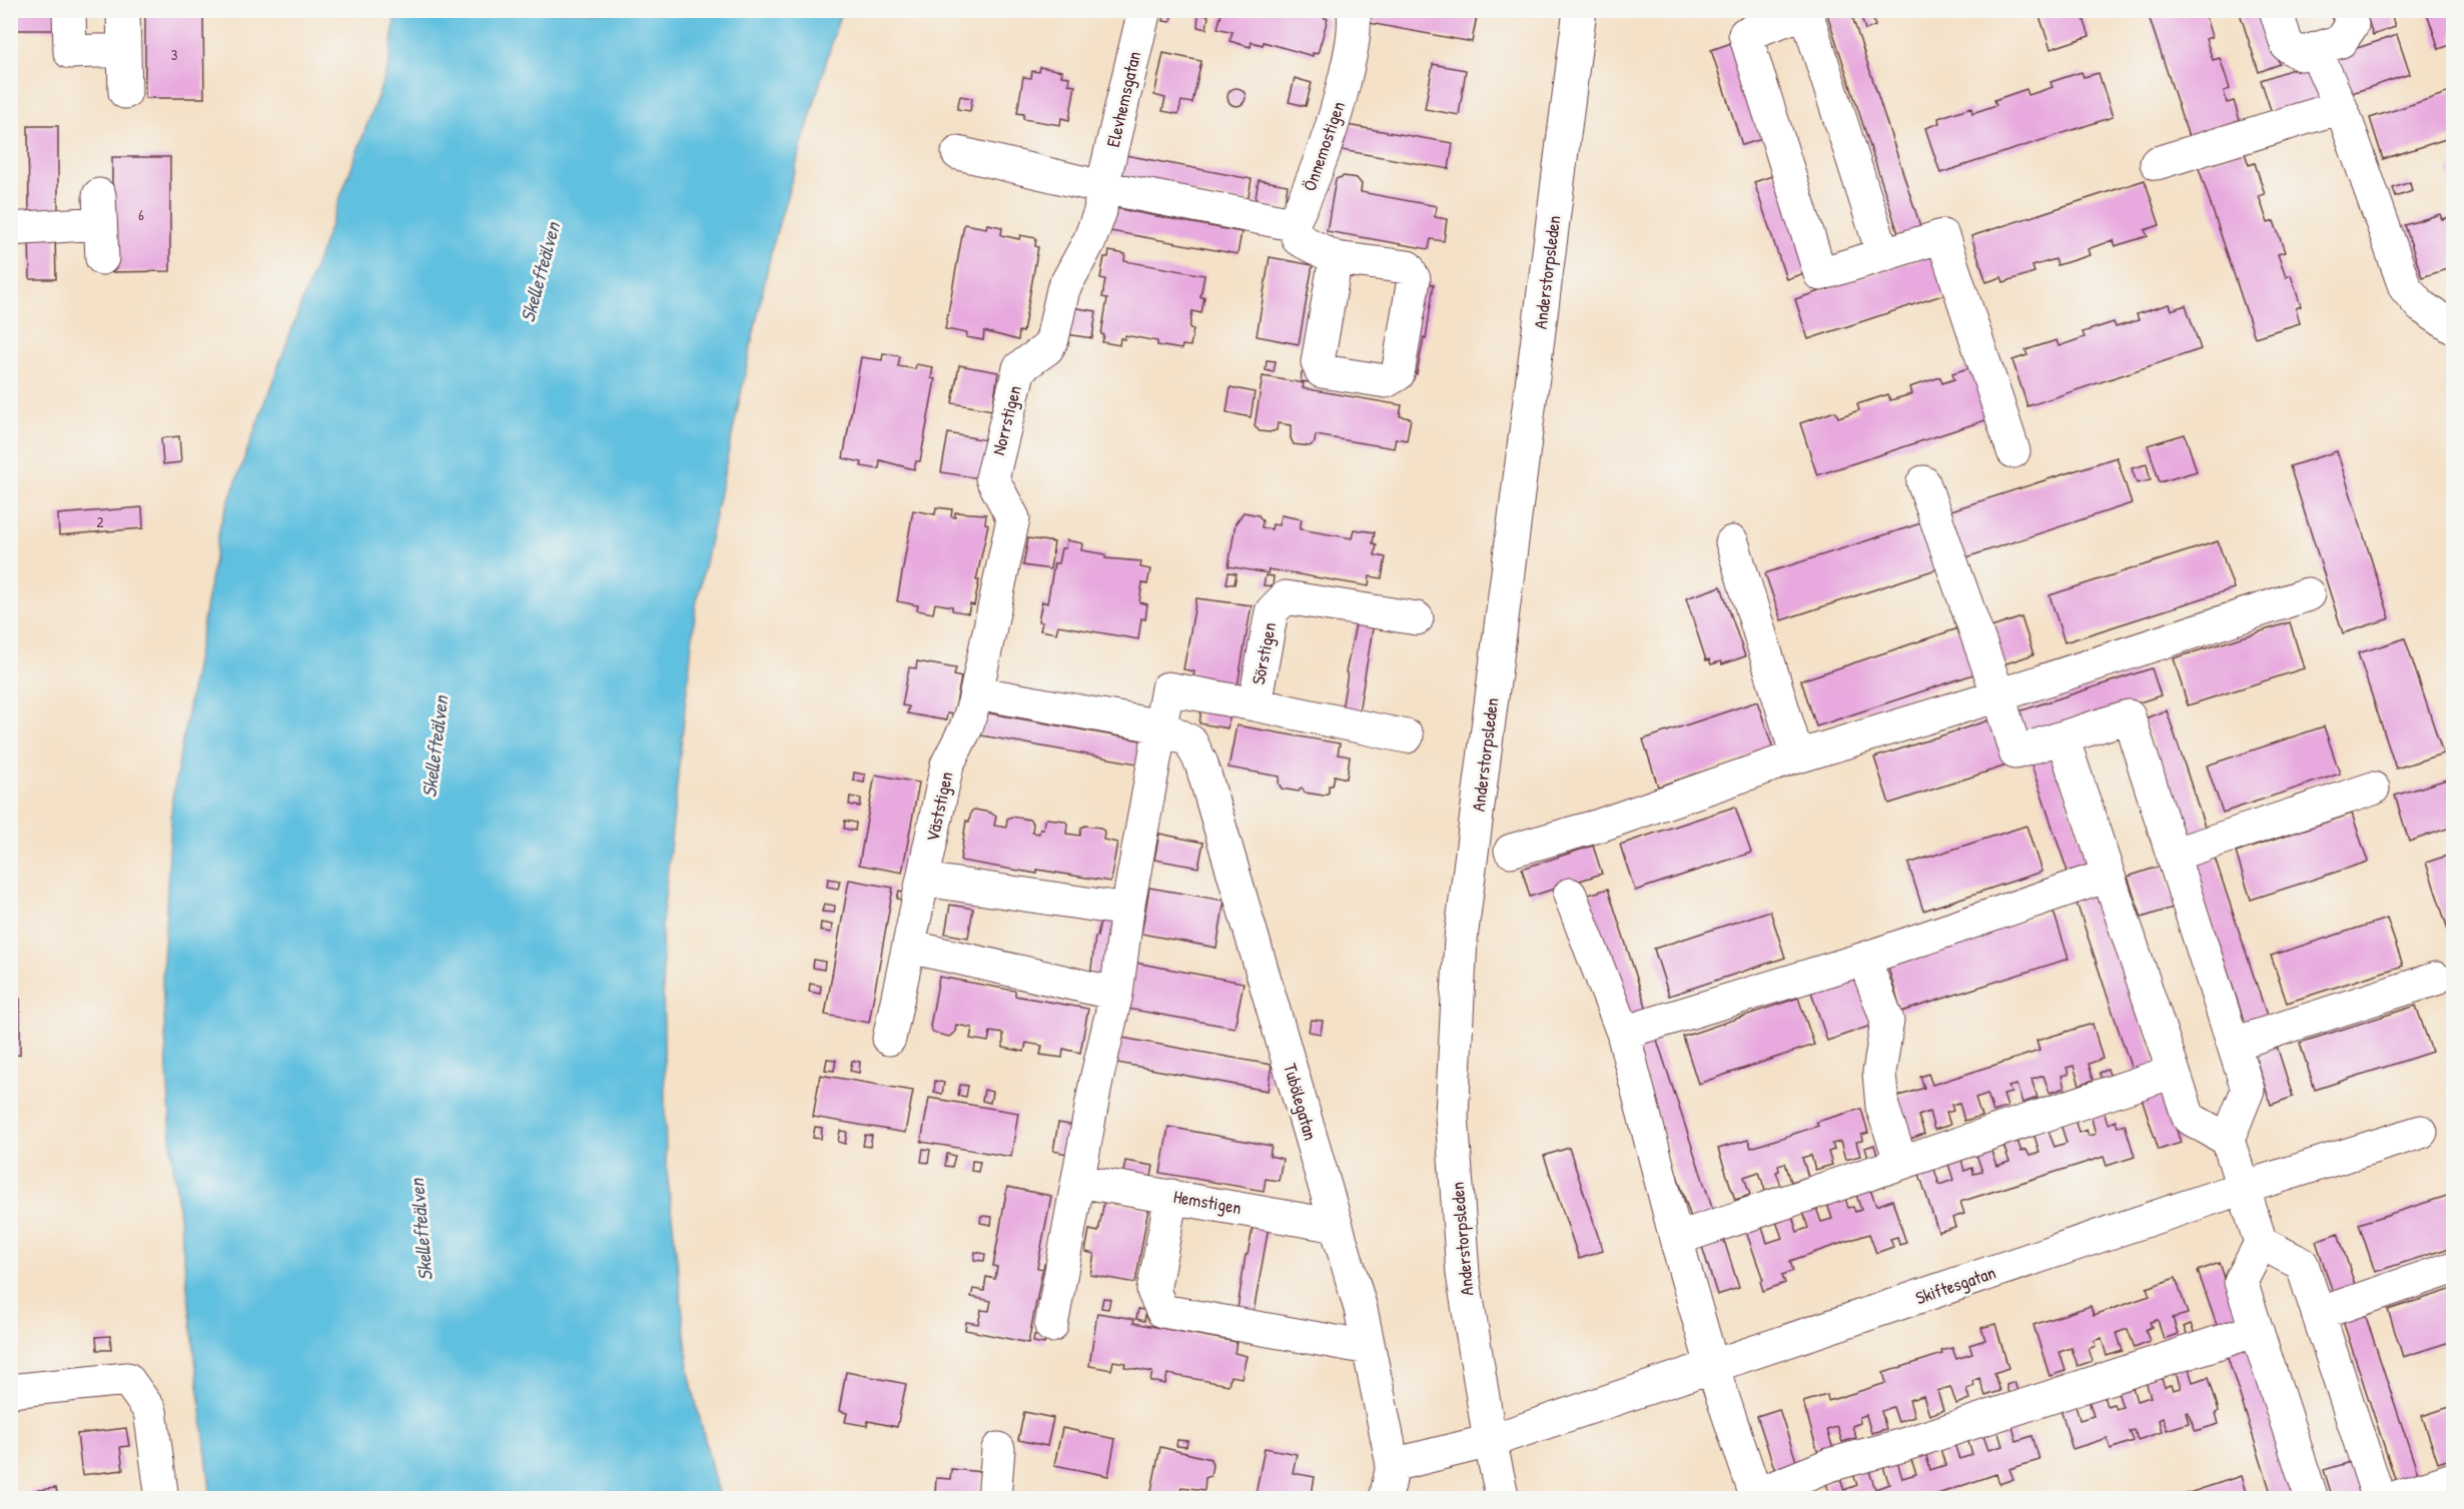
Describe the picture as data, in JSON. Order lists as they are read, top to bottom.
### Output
{
  "streets": {
    "street": [
      "Elevhemsgatan",
      "Önnemostigen",
      "Anderstorpsleden",
      "Norrstigen",
      "Sörstigen",
      "Väststigen",
      "Tubölegatan",
      "Hemstigen",
      "Skiftesgatan"
    ]
  },
  "crossings": [
    ["Elevhemsgatan", "Norrstigen"],
    ["Anderstorpsleden", "Skiftesgatan"],
    ["Norrstigen", "Väststigen"],
    ["Norrstigen", "Tubölegatan"],
    ["Sörstigen", "Tubölegatan"],
    ["Väststigen", "Tubölegatan"],
    ["Tubölegatan", "Hemstigen"],
    ["Tubölegatan", "Skiftesgatan"]
  ],
  "water": ["Skellefteälven"],
  "house_numbers": ["3", "6", "2"]
}
